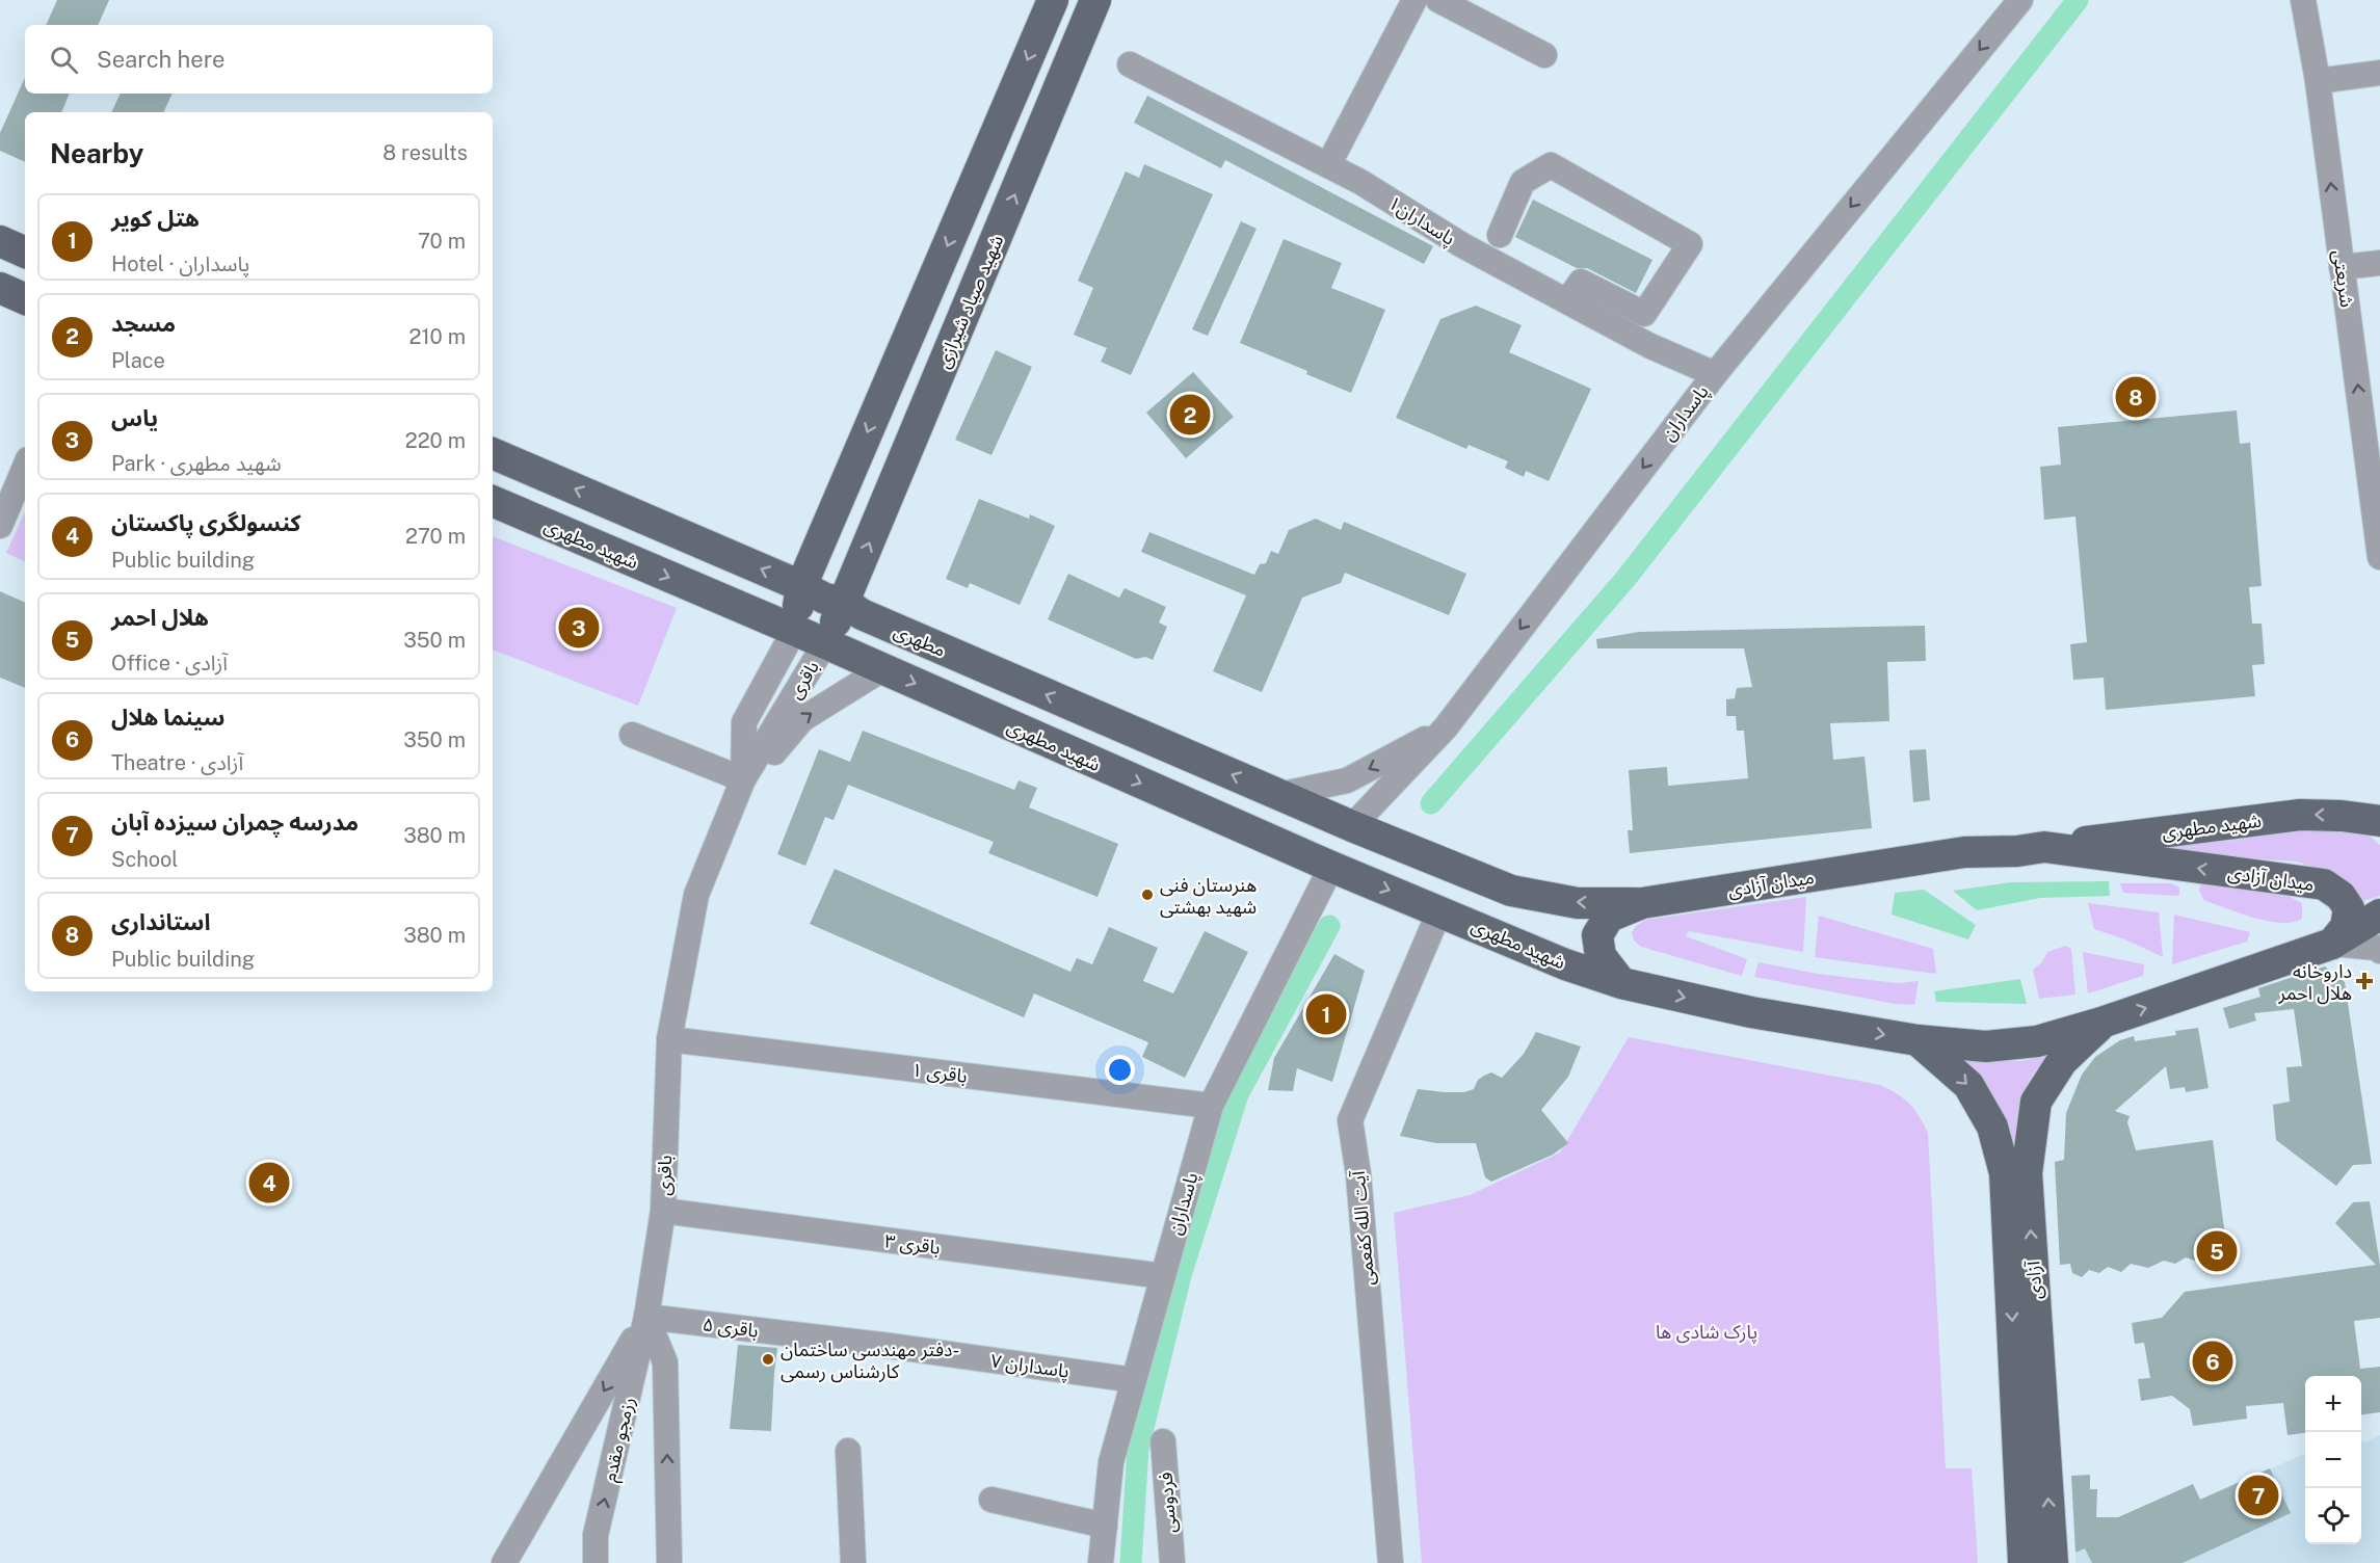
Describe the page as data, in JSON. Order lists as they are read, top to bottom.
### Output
{
  "streets": {
    "main road": [
      "شهید صیاد شیرازی",
      "شهید مطهری",
      "مطهری",
      "میدان آزادی",
      "آزادی"
    ],
    "street": [
      "پاسداران۱",
      "شریعتی",
      "پاسداران",
      "باقری",
      "باقری ۱",
      "آیت الله کفعمی",
      "باقری ۳",
      "باقری ۵",
      "پاسداران ۷",
      "رزمجو مقدم",
      "فردوسی"
    ]
  },
  "crossings": [
    ["پاسداران۱", "پاسداران"],
    ["شهید صیاد شیرازی", "شهید مطهری"],
    ["شهید صیاد شیرازی", "مطهری"],
    ["شهید صیاد شیرازی", "باقری"],
    ["پاسداران", "شهید مطهری"],
    ["پاسداران", "مطهری"],
    ["پاسداران", "باقری ۱"],
    ["پاسداران", "باقری ۳"],
    ["پاسداران", "پاسداران ۷"],
    ["شهید مطهری", "باقری"],
    ["شهید مطهری", "میدان آزادی"],
    ["شهید مطهری", "آیت الله کفعمی"],
    ["باقری", "باقری ۱"],
    ["باقری", "باقری ۳"],
    ["باقری", "باقری ۵"],
    ["باقری", "رزمجو مقدم"],
    ["باقری ۵", "پاسداران ۷"],
    ["باقری ۵", "رزمجو مقدم"]
  ],
  "one_way": ["شریعتی", "پاسداران", "مطهری"],
  "parks": ["پارک شادی ها"],
  "places": {
    "other": ["هنرستان فنی شهید بهشتی", "دفتر مهندسی ساختمان- کارشناس رسمی"],
    "health": ["داروخانه هلال احمر"]
  },
  "page": {
    "search": "Search here",
    "heading": ["Nearby", "8 results"],
    "list": [
      {
        "mark": "1",
        "name": "هتل کویر",
        "note": "Hotel · پاسداران",
        "value": "70 m"
      },
      {
        "mark": "2",
        "name": "مسجد",
        "note": "Place",
        "value": "210 m"
      },
      {
        "mark": "3",
        "name": "یاس",
        "note": "Park · شهید مطهری",
        "value": "220 m"
      },
      {
        "mark": "4",
        "name": "کنسولگری پاکستان",
        "note": "Public building",
        "value": "270 m"
      },
      {
        "mark": "5",
        "name": "هلال احمر",
        "note": "Office · آزادی",
        "value": "350 m"
      },
      {
        "mark": "6",
        "name": "سینما هلال",
        "note": "Theatre · آزادی",
        "value": "350 m"
      },
      {
        "mark": "7",
        "name": "مدرسه چمران سیزده آبان",
        "note": "School",
        "value": "380 m"
      },
      {
        "mark": "8",
        "name": "استانداری",
        "note": "Public building",
        "value": "380 m"
      }
    ],
    "pins": [
      "8",
      "2",
      "3",
      "1",
      "4",
      "5",
      "6",
      "7"
    ],
    "map_buttons": ["+", "−"]
  }
}
